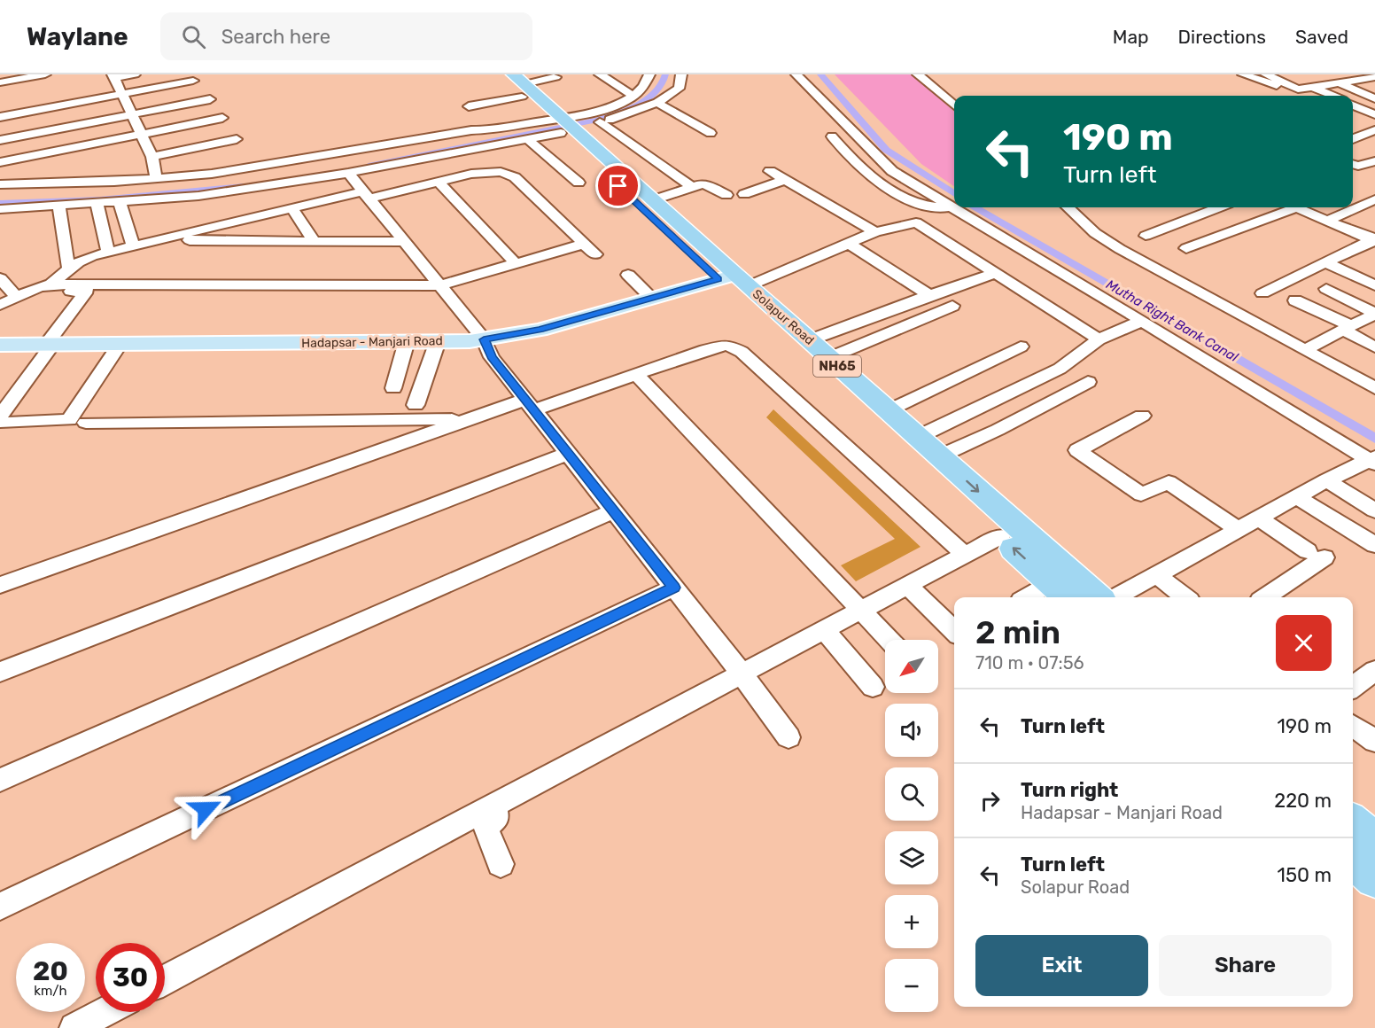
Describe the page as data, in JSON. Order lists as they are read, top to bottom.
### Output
{
  "streets": {
    "highway": ["Solapur Road", "NH65"],
    "main road": ["Hadapsar - Manjari Road"]
  },
  "crossings": [
    ["Solapur Road", "Hadapsar - Manjari Road"]
  ],
  "water": ["Mutha Right Bank Canal"],
  "north": "bottom left",
  "page": {
    "header": "Waylane",
    "search": "Search here",
    "nav": ["Map", "Directions", "Saved"],
    "turn": ["190 m", "Turn left"],
    "heading": ["2 min", "710 m · 07:56"],
    "map_buttons": ["+", "−"],
    "list": [
      {
        "name": "Turn left",
        "value": "190 m"
      },
      {
        "name": "Turn right",
        "note": "Hadapsar - Manjari Road",
        "value": "220 m"
      },
      {
        "name": "Turn left",
        "note": "Solapur Road",
        "value": "150 m"
      }
    ],
    "buttons": ["Exit", "Share"],
    "speed": "20 km/h",
    "limit": "30"
  }
}
